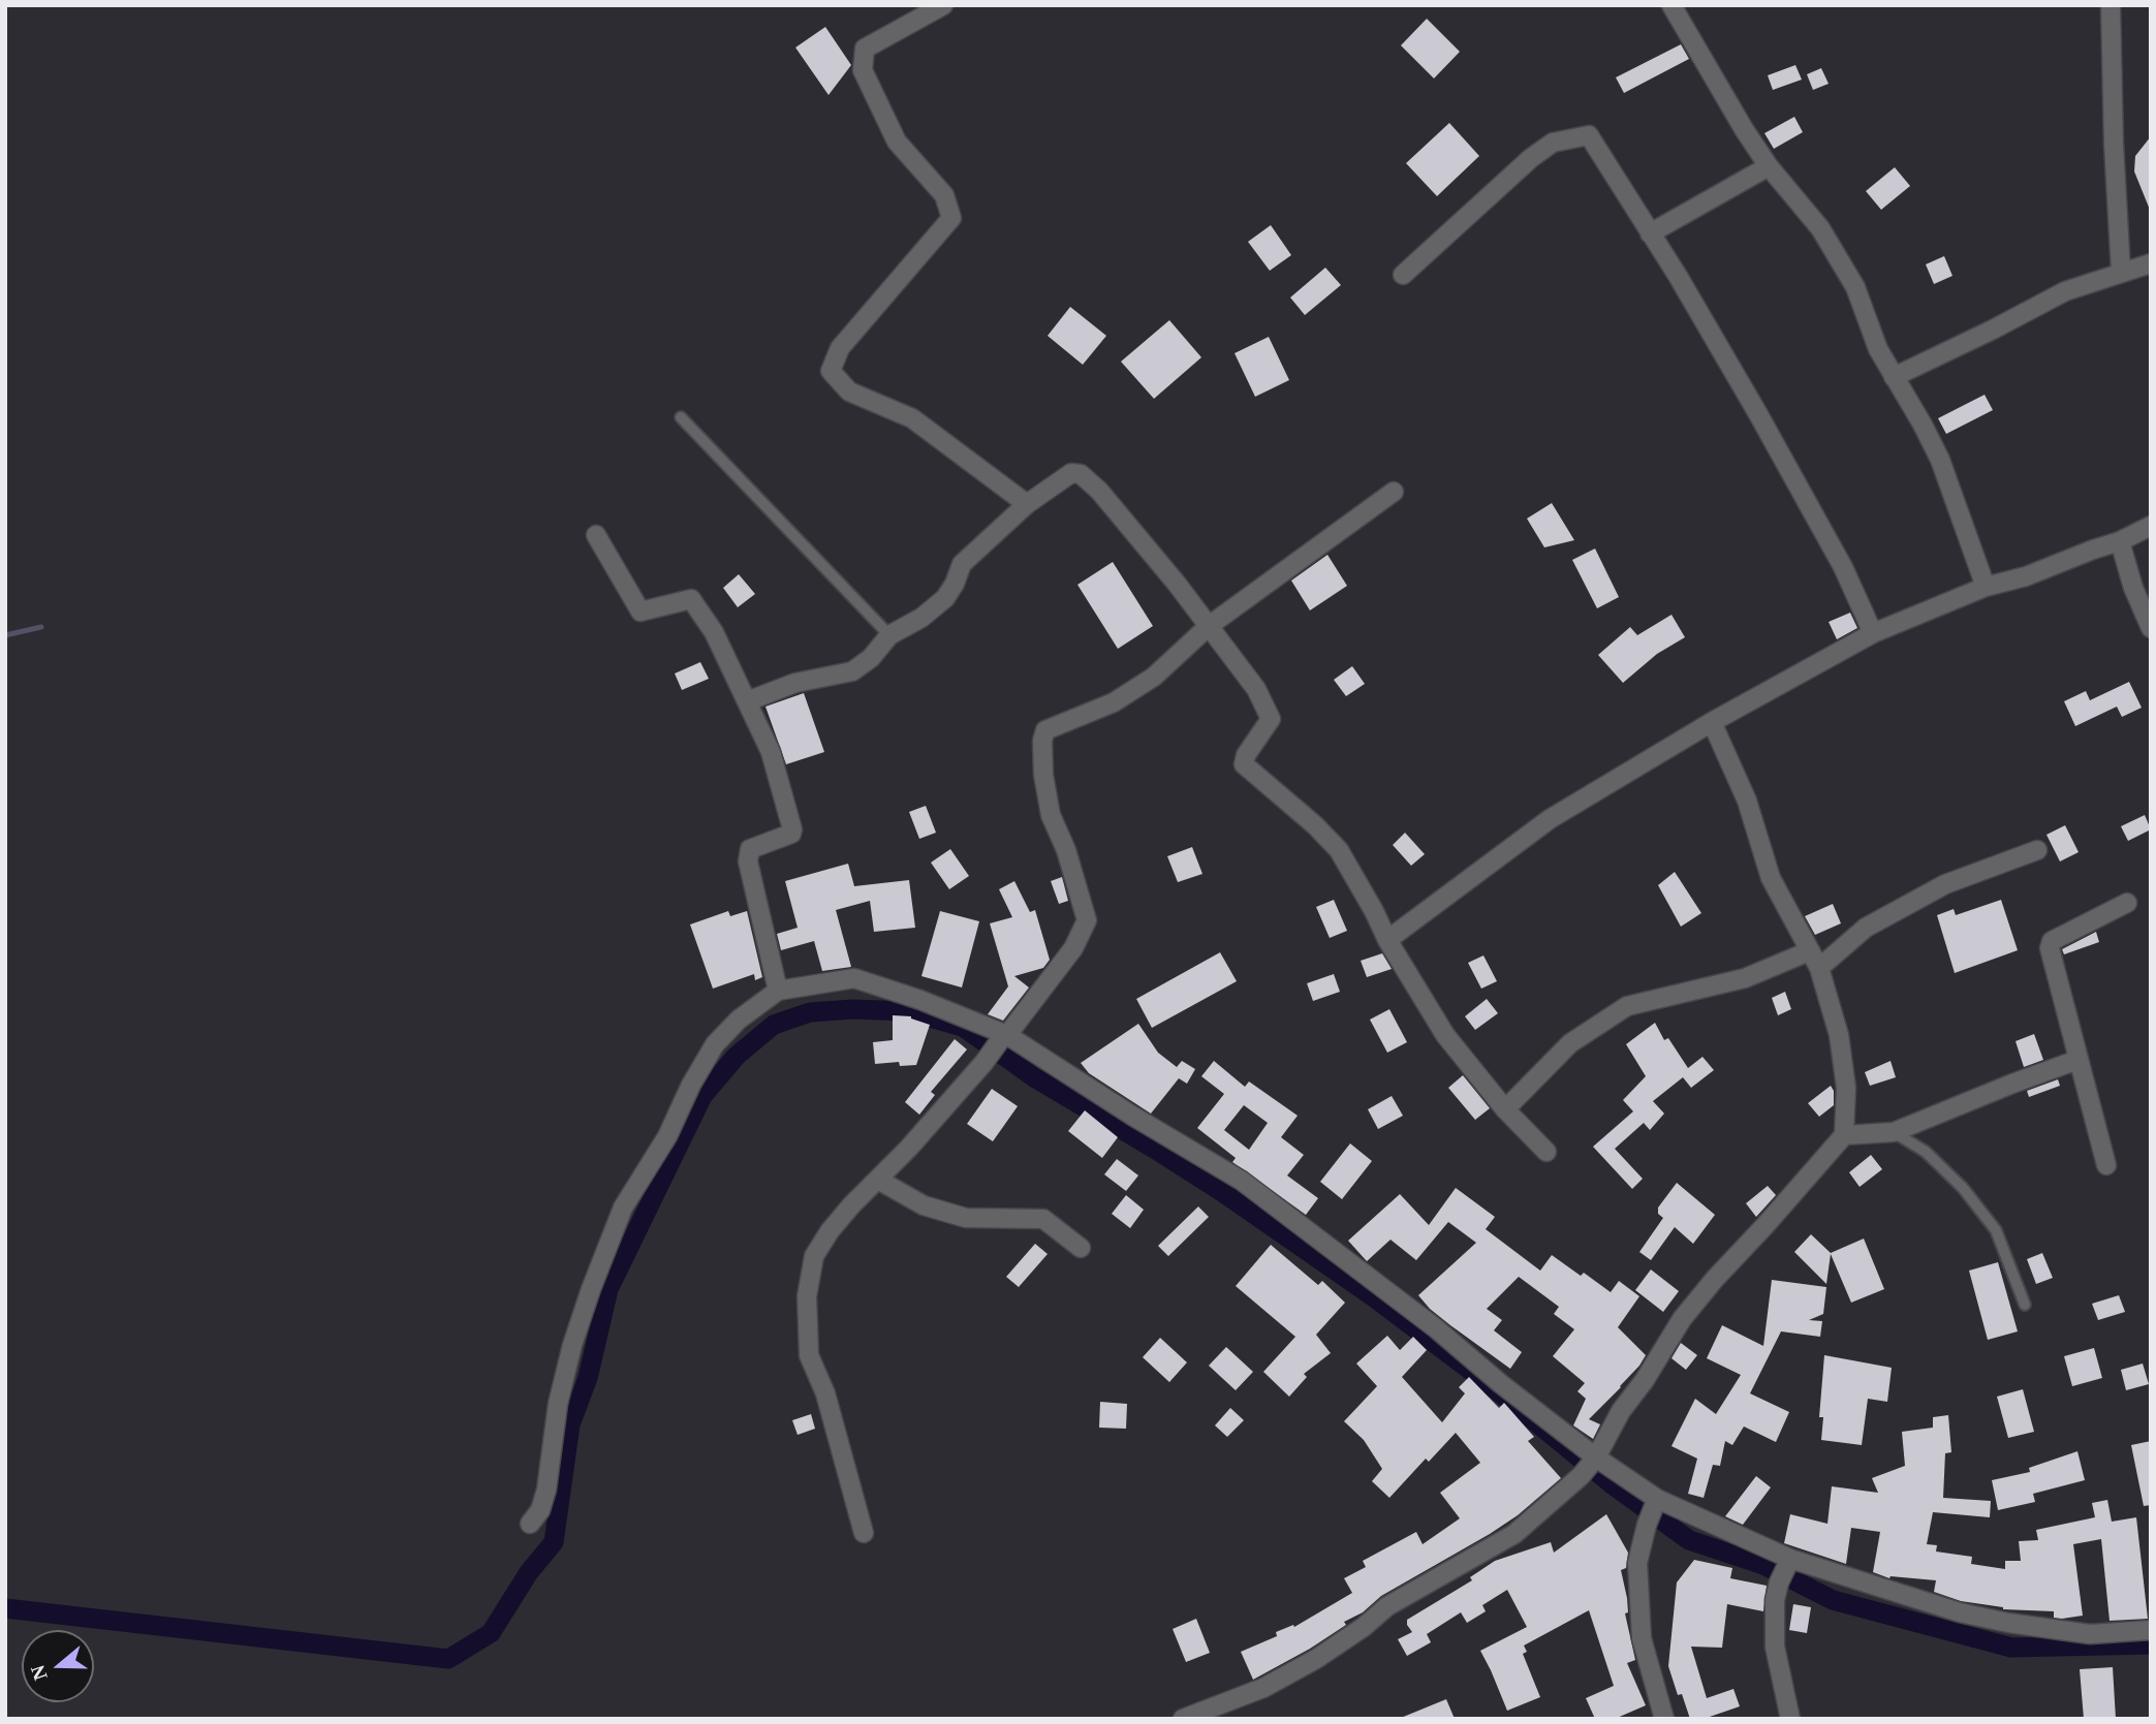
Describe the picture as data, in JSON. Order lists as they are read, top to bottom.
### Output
{
  "north": "left"
}
